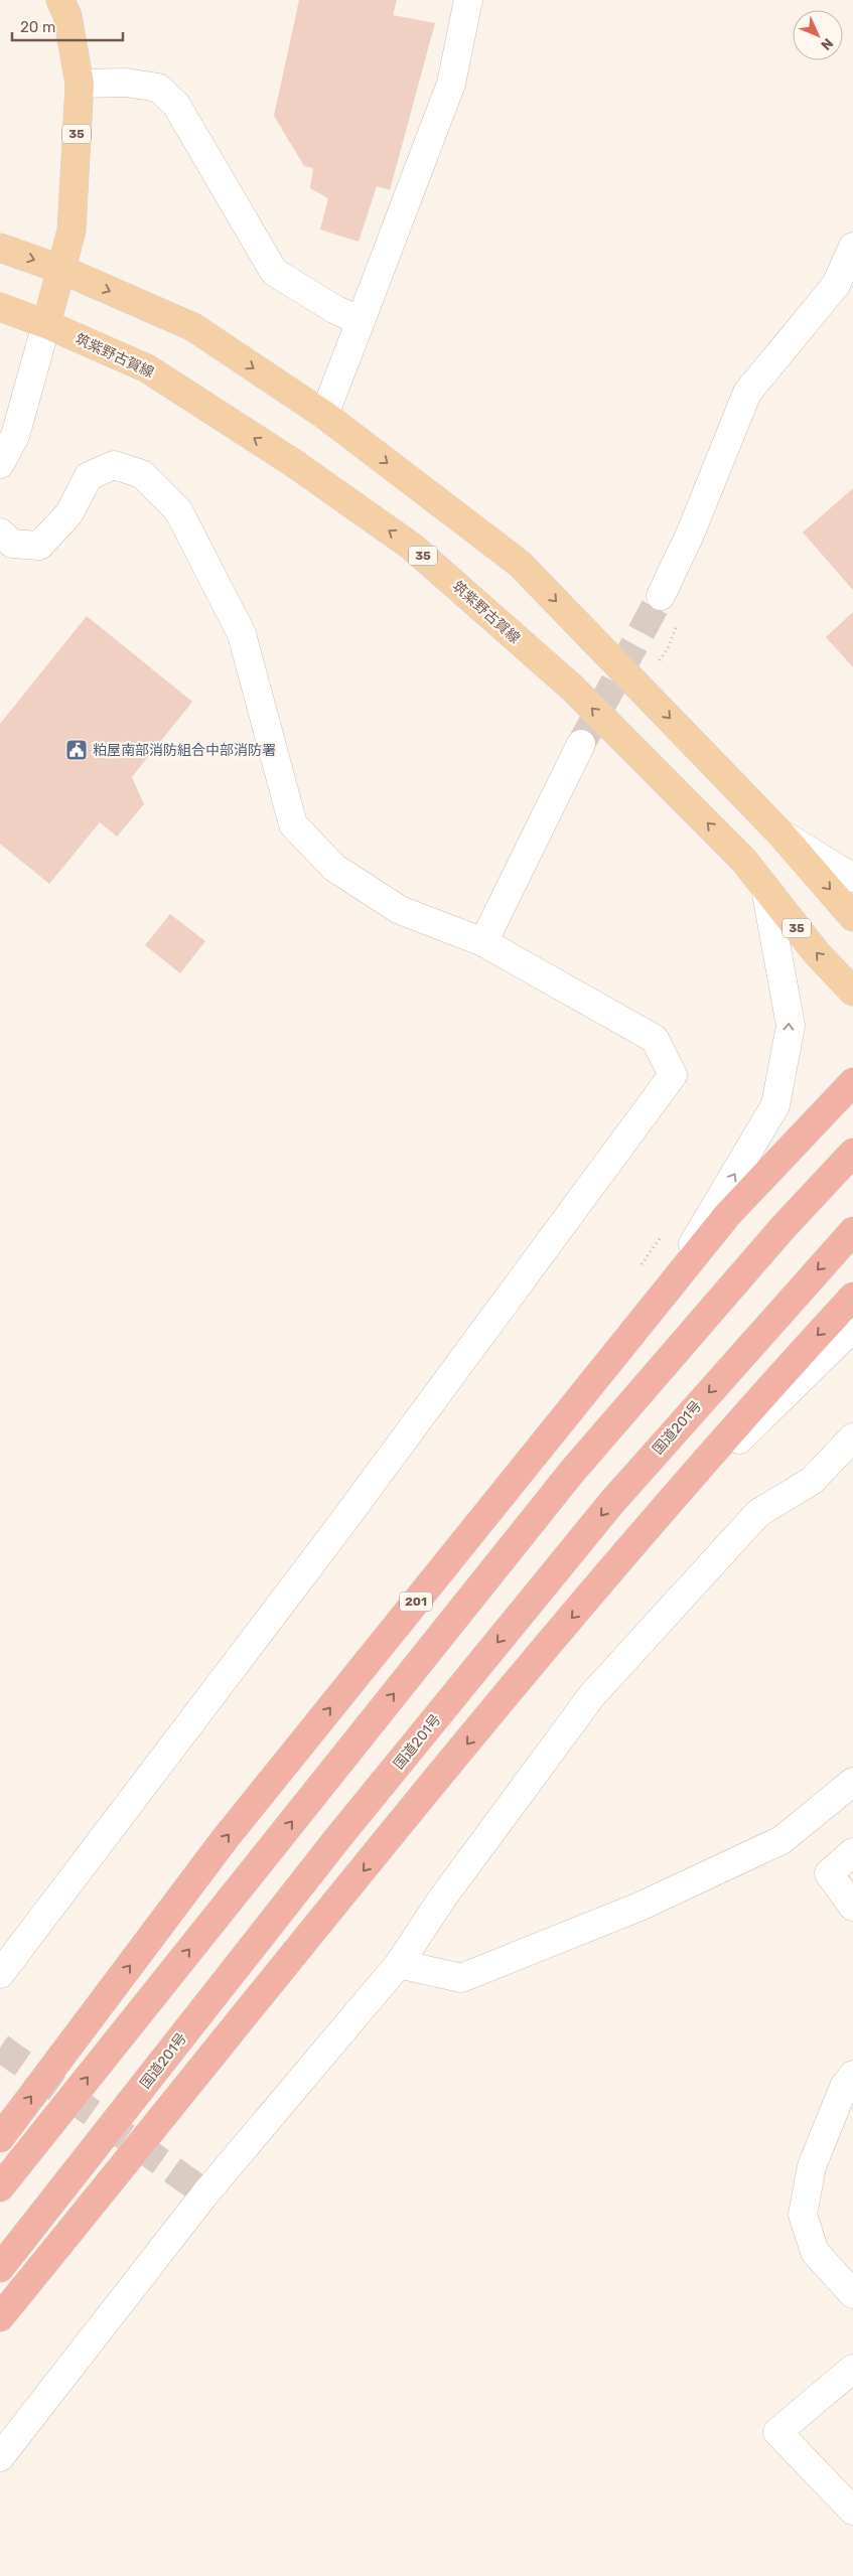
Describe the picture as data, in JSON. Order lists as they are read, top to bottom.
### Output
{
  "streets": {
    "highway": ["国道201号", "201"],
    "main road": ["35", "筑紫野古賀線"]
  },
  "crossings": [
    ["35", "筑紫野古賀線"]
  ],
  "places": {
    "public building": ["粕屋南部消防組合中部消防署"]
  },
  "scale_bar": "20 m",
  "north": "bottom right"
}
